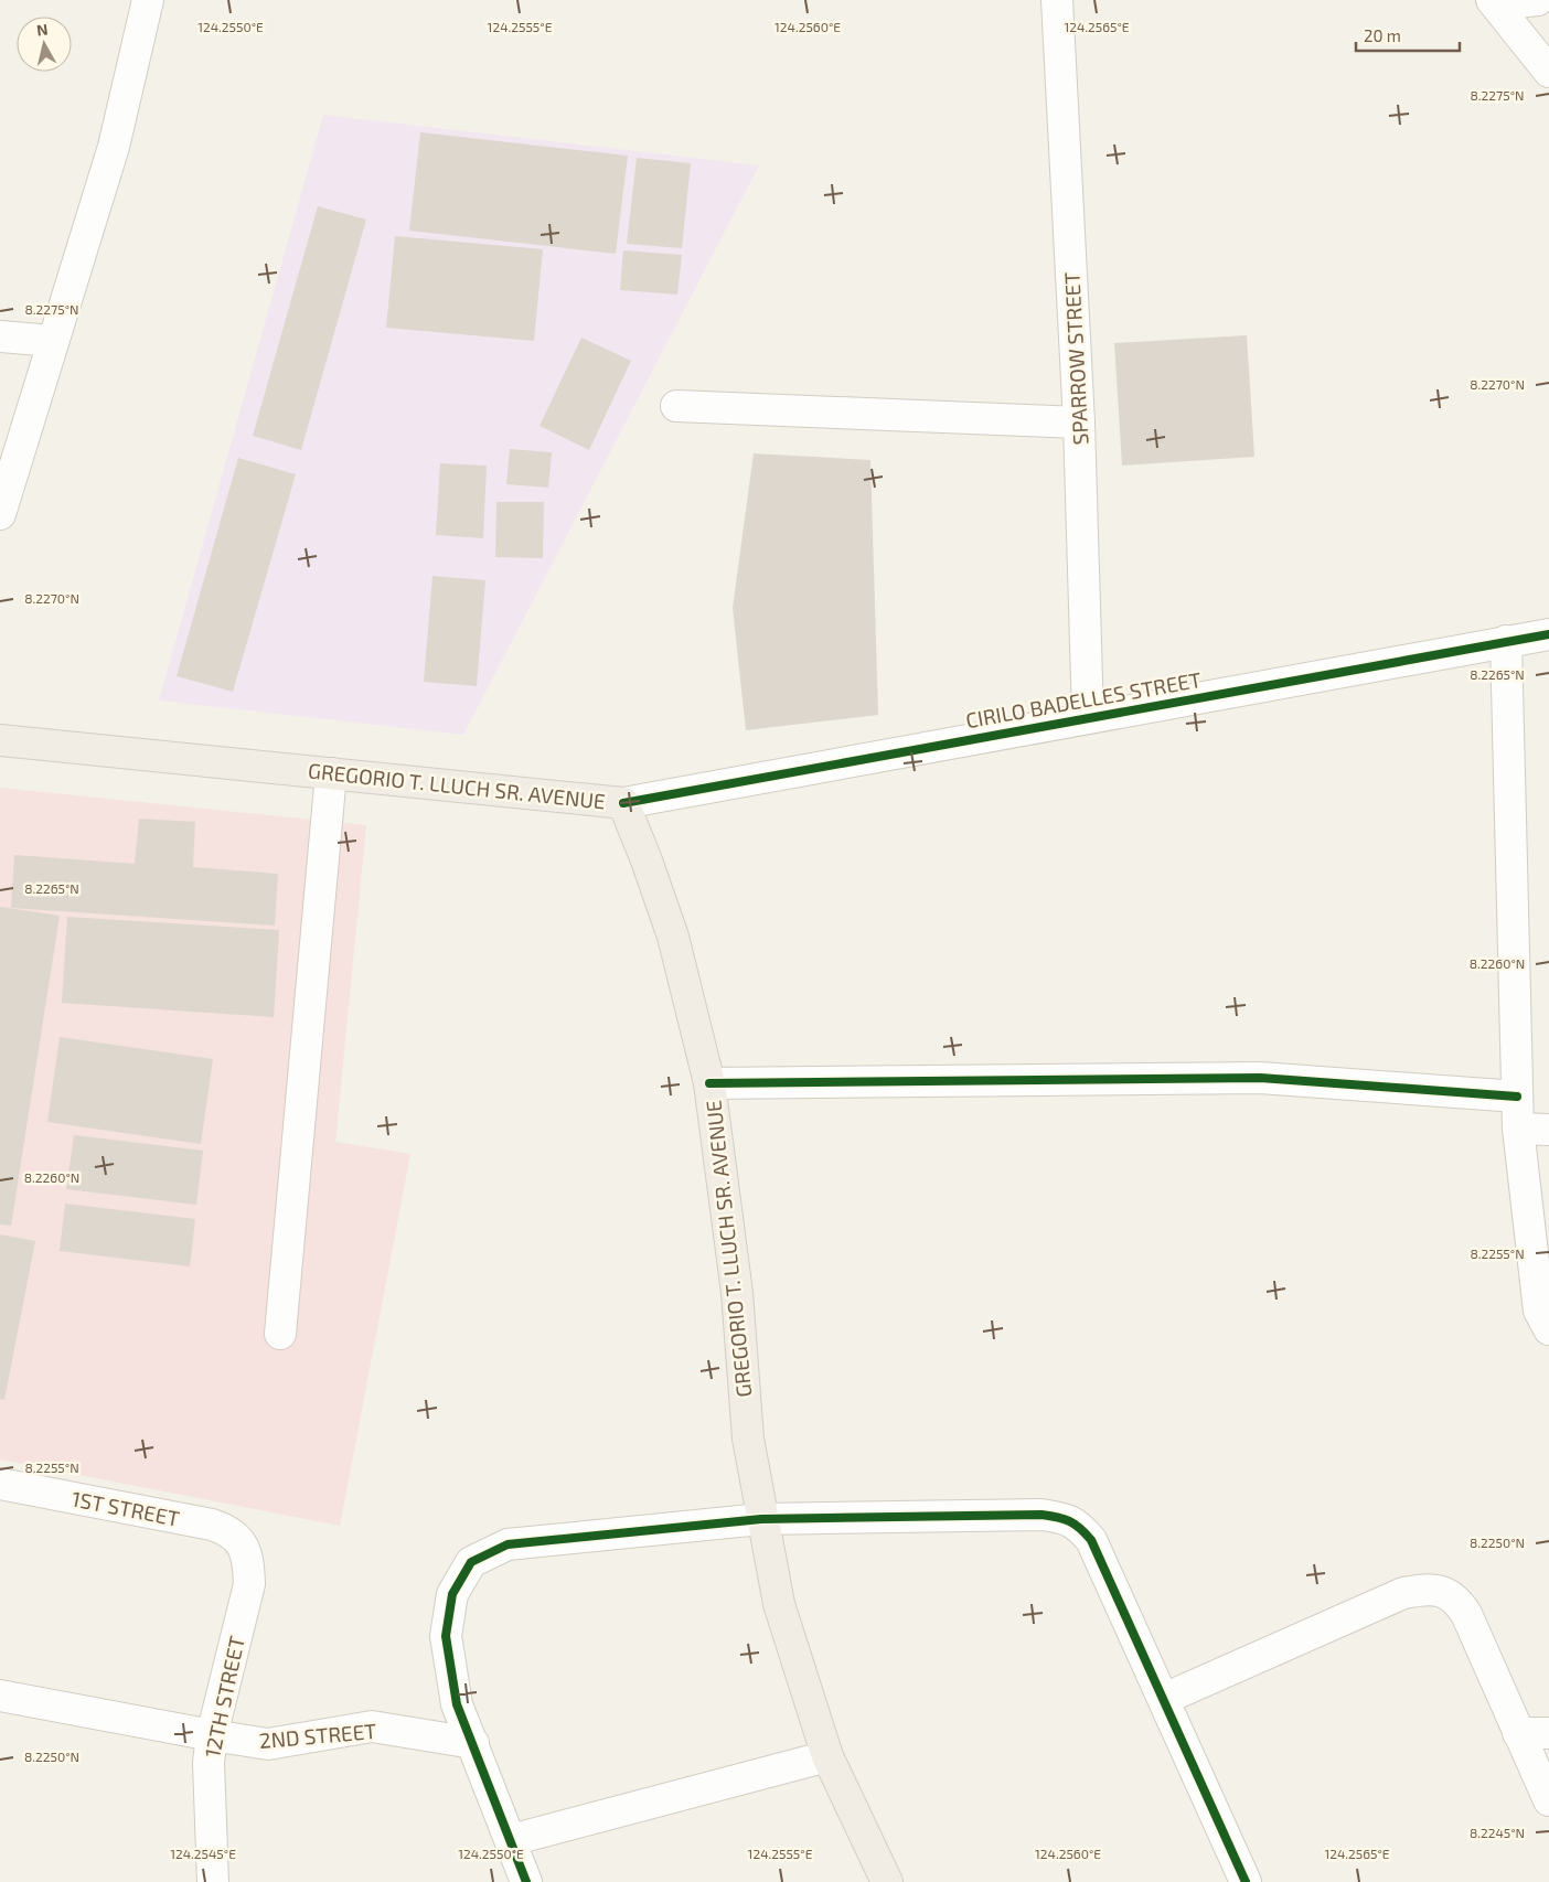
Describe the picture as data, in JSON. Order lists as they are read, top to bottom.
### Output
{
  "streets": {
    "main road": ["GREGORIO T. LLUCH SR. AVENUE"],
    "street": [
      "SPARROW STREET",
      "CIRILO BADELLES STREET",
      "1ST STREET",
      "12TH STREET",
      "2ND STREET"
    ]
  },
  "crossings": [
    ["SPARROW STREET", "CIRILO BADELLES STREET"],
    ["CIRILO BADELLES STREET", "GREGORIO T. LLUCH SR. AVENUE"],
    ["1ST STREET", "12TH STREET"],
    ["12TH STREET", "2ND STREET"]
  ],
  "scale_bar": "20 m",
  "north": "top",
  "coordinates": [
    "124.2550°E",
    "124.2555°E",
    "124.2560°E",
    "124.2565°E",
    "8.2275°N",
    "8.2270°N",
    "8.2265°N",
    "8.2260°N",
    "8.2255°N",
    "8.2250°N",
    "8.2245°N",
    "124.2545°E"
  ]
}
